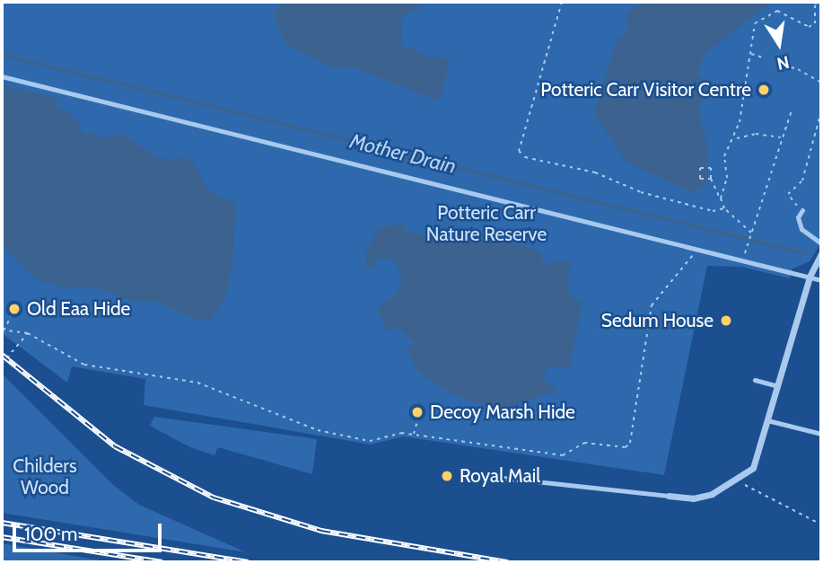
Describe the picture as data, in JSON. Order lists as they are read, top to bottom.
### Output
{
  "water": ["Mother Drain"],
  "parks": ["Potteric Carr Nature Reserve", "Childers Wood"],
  "places": [
    "Potteric Carr Visitor Centre",
    "Old Eaa Hide",
    "Sedum House",
    "Decoy Marsh Hide",
    "Royal Mail"
  ],
  "scale_bar": "100 m",
  "north": "bottom"
}
